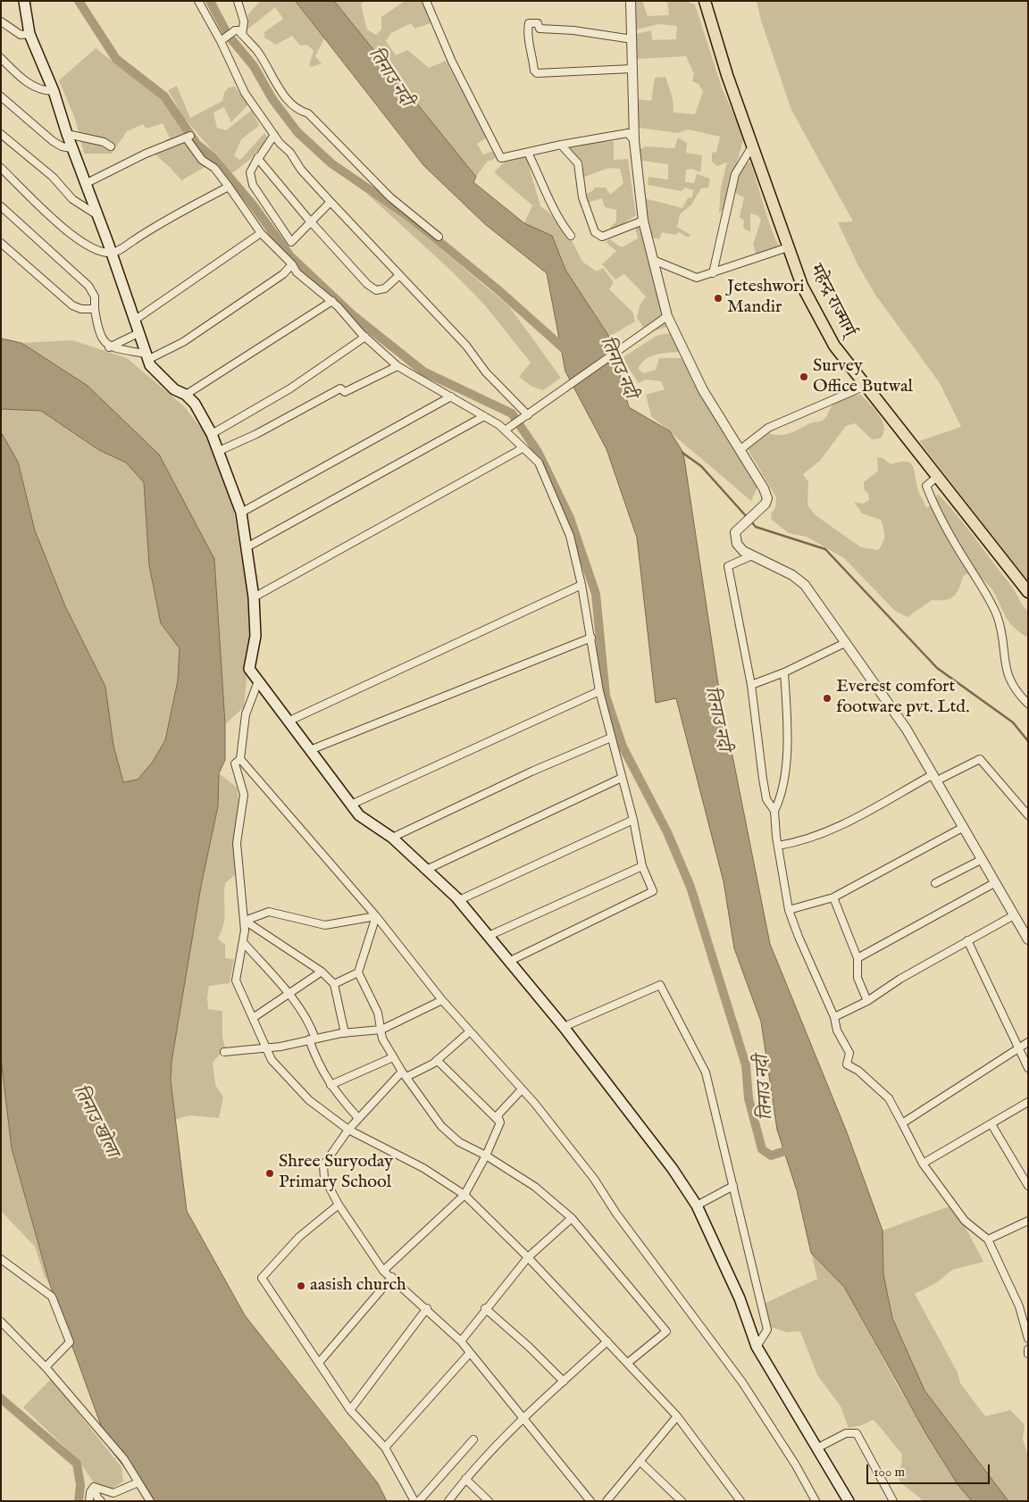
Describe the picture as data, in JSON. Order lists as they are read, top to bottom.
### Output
{
  "streets": {
    "highway": ["महेन्द्र राज्मार्ग्"]
  },
  "water": ["तिनाउ नदी", "तिनाउ खोला"],
  "places": [
    "Jeteshwori Mandir",
    "Survey Office Butwal",
    "Everest comfort footware pvt. Ltd.",
    "Shree Suryoday Primary School",
    "aasish church"
  ],
  "scale_bar": "100 m"
}
